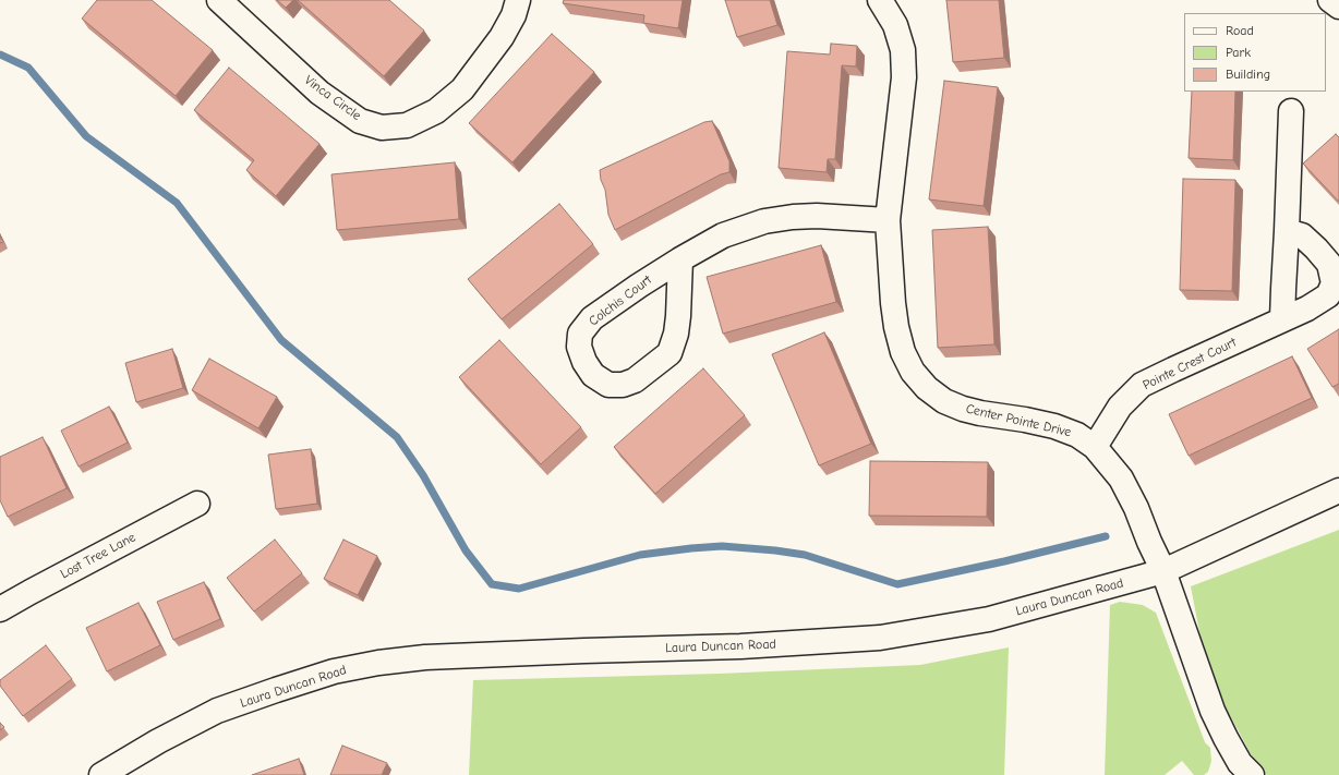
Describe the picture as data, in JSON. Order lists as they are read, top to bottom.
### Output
{
  "streets": {
    "street": [
      "Vinca Circle",
      "Colchis Court",
      "Pointe Crest Court",
      "Center Pointe Drive",
      "Lost Tree Lane",
      "Laura Duncan Road"
    ]
  },
  "crossings": [
    ["Colchis Court", "Center Pointe Drive"],
    ["Pointe Crest Court", "Center Pointe Drive"],
    ["Center Pointe Drive", "Laura Duncan Road"]
  ],
  "legend": ["Road", "Park", "Building"]
}
